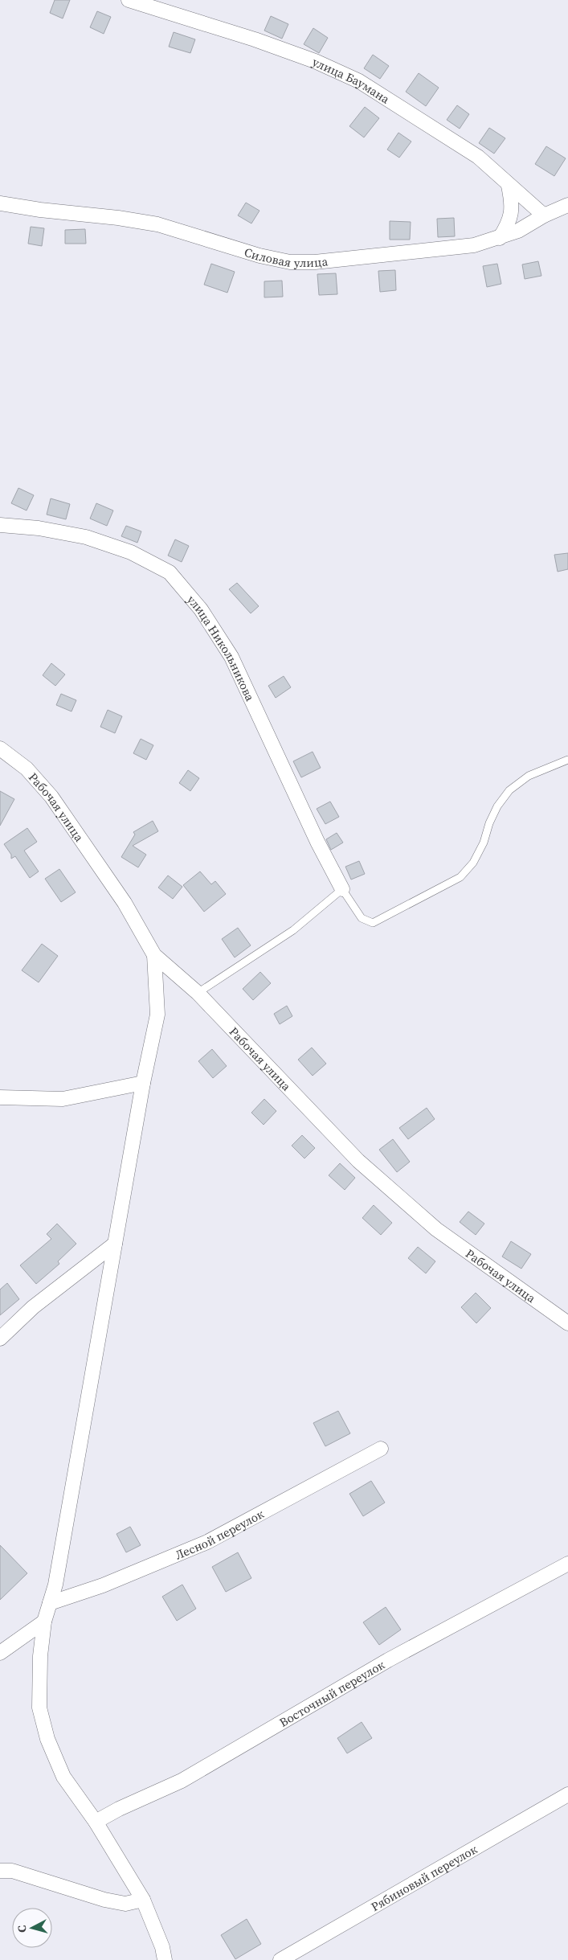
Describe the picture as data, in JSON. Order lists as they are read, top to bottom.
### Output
{
  "streets": {
    "street": [
      "улица Баумана",
      "Силовая улица",
      "улица Никольникова",
      "Рабочая улица",
      "Лесной переулок",
      "Восточный переулок",
      "Рябиновый переулок"
    ]
  },
  "crossings": [
    ["улица Баумана", "Силовая улица"]
  ],
  "north": "left"
}
